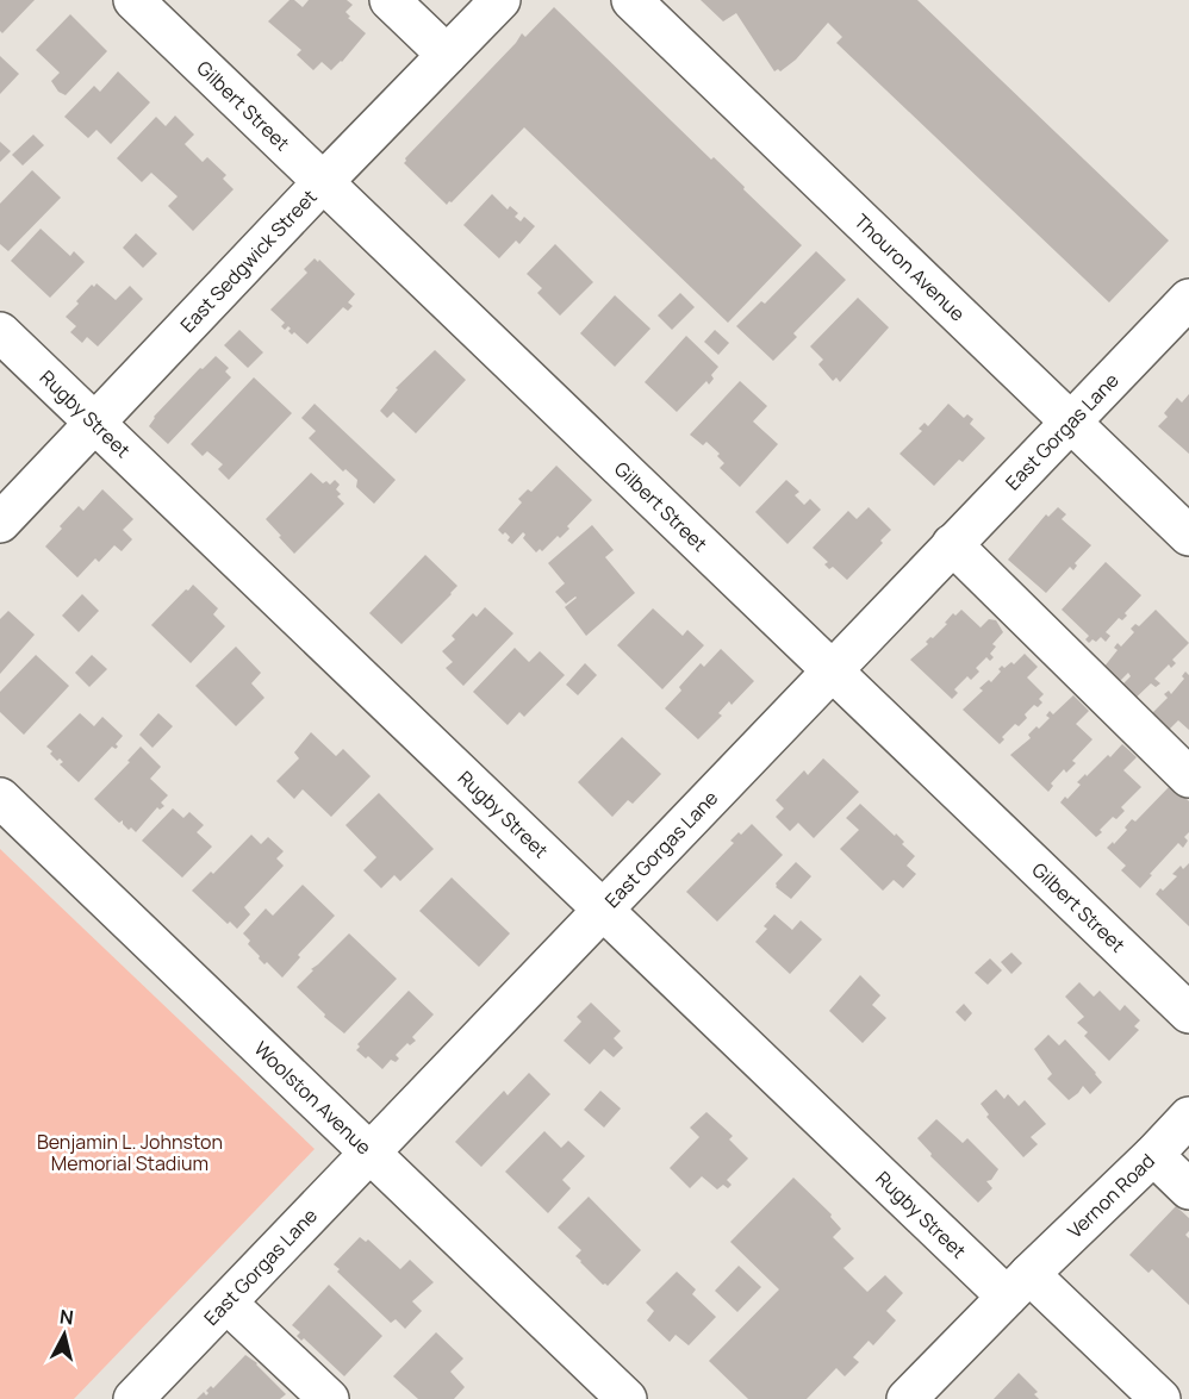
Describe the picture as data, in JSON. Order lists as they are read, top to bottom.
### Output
{
  "streets": {
    "street": [
      "Gilbert Street",
      "East Sedgwick Street",
      "Thouron Avenue",
      "Rugby Street",
      "East Gorgas Lane",
      "Woolston Avenue",
      "Vernon Road"
    ]
  },
  "crossings": [
    ["Gilbert Street", "East Sedgwick Street"],
    ["Gilbert Street", "East Gorgas Lane"],
    ["East Sedgwick Street", "Rugby Street"],
    ["Thouron Avenue", "East Gorgas Lane"],
    ["Rugby Street", "East Gorgas Lane"],
    ["Rugby Street", "Vernon Road"],
    ["East Gorgas Lane", "Woolston Avenue"]
  ],
  "parks": ["Benjamin L. Johnston Memorial Stadium"],
  "north": "top"
}
